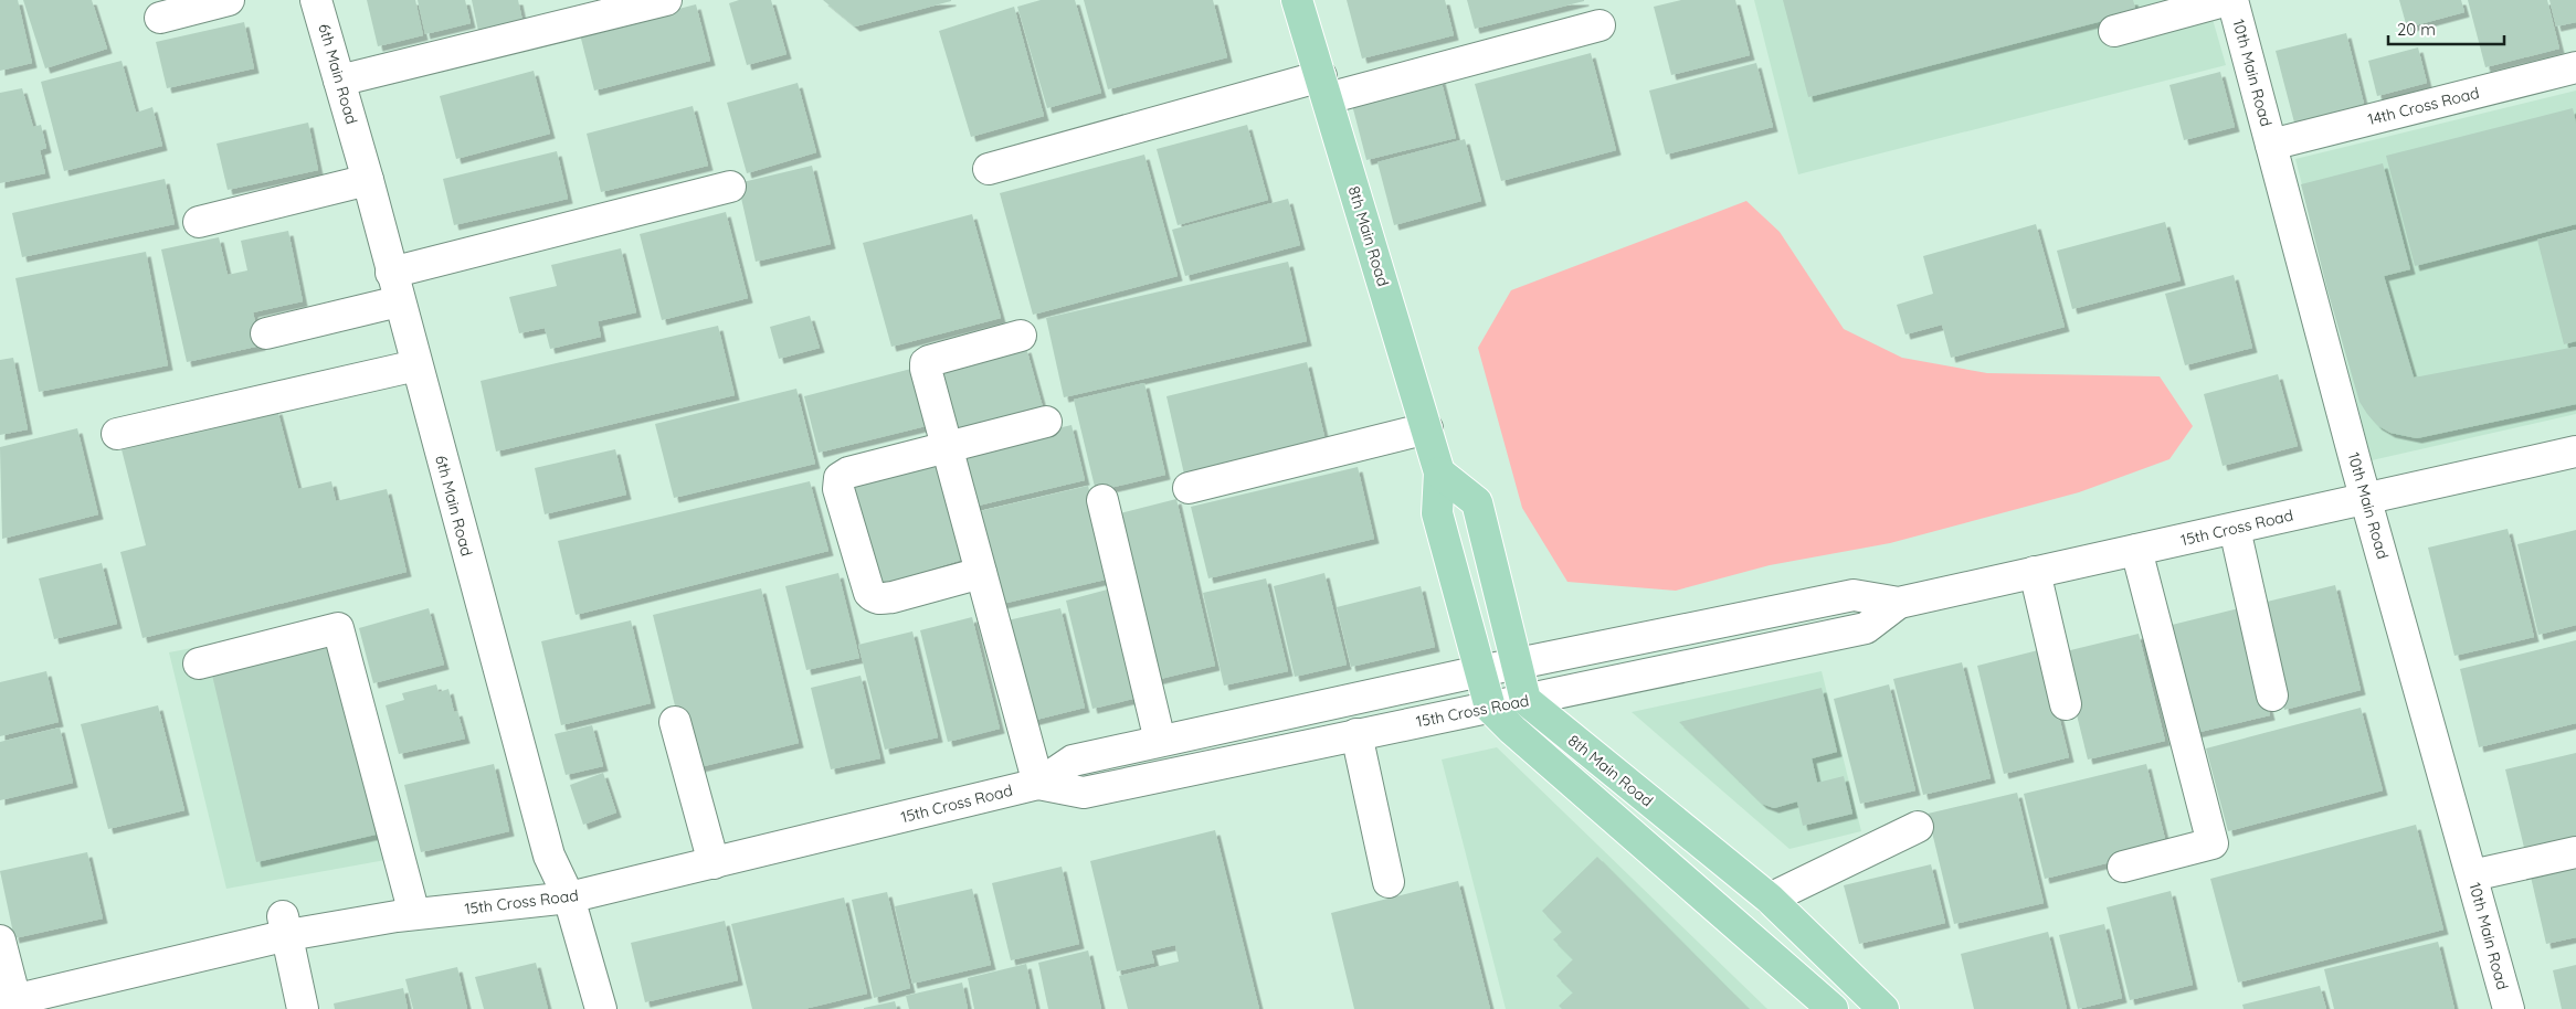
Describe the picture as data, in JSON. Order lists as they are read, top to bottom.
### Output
{
  "streets": {
    "main road": ["8th Main Road"],
    "street": [
      "10th Main Road",
      "6th Main Road",
      "14th Cross Road",
      "15th Cross Road"
    ]
  },
  "crossings": [
    ["10th Main Road", "14th Cross Road"],
    ["10th Main Road", "15th Cross Road"],
    ["6th Main Road", "15th Cross Road"],
    ["8th Main Road", "15th Cross Road"]
  ],
  "scale_bar": "20 m"
}
